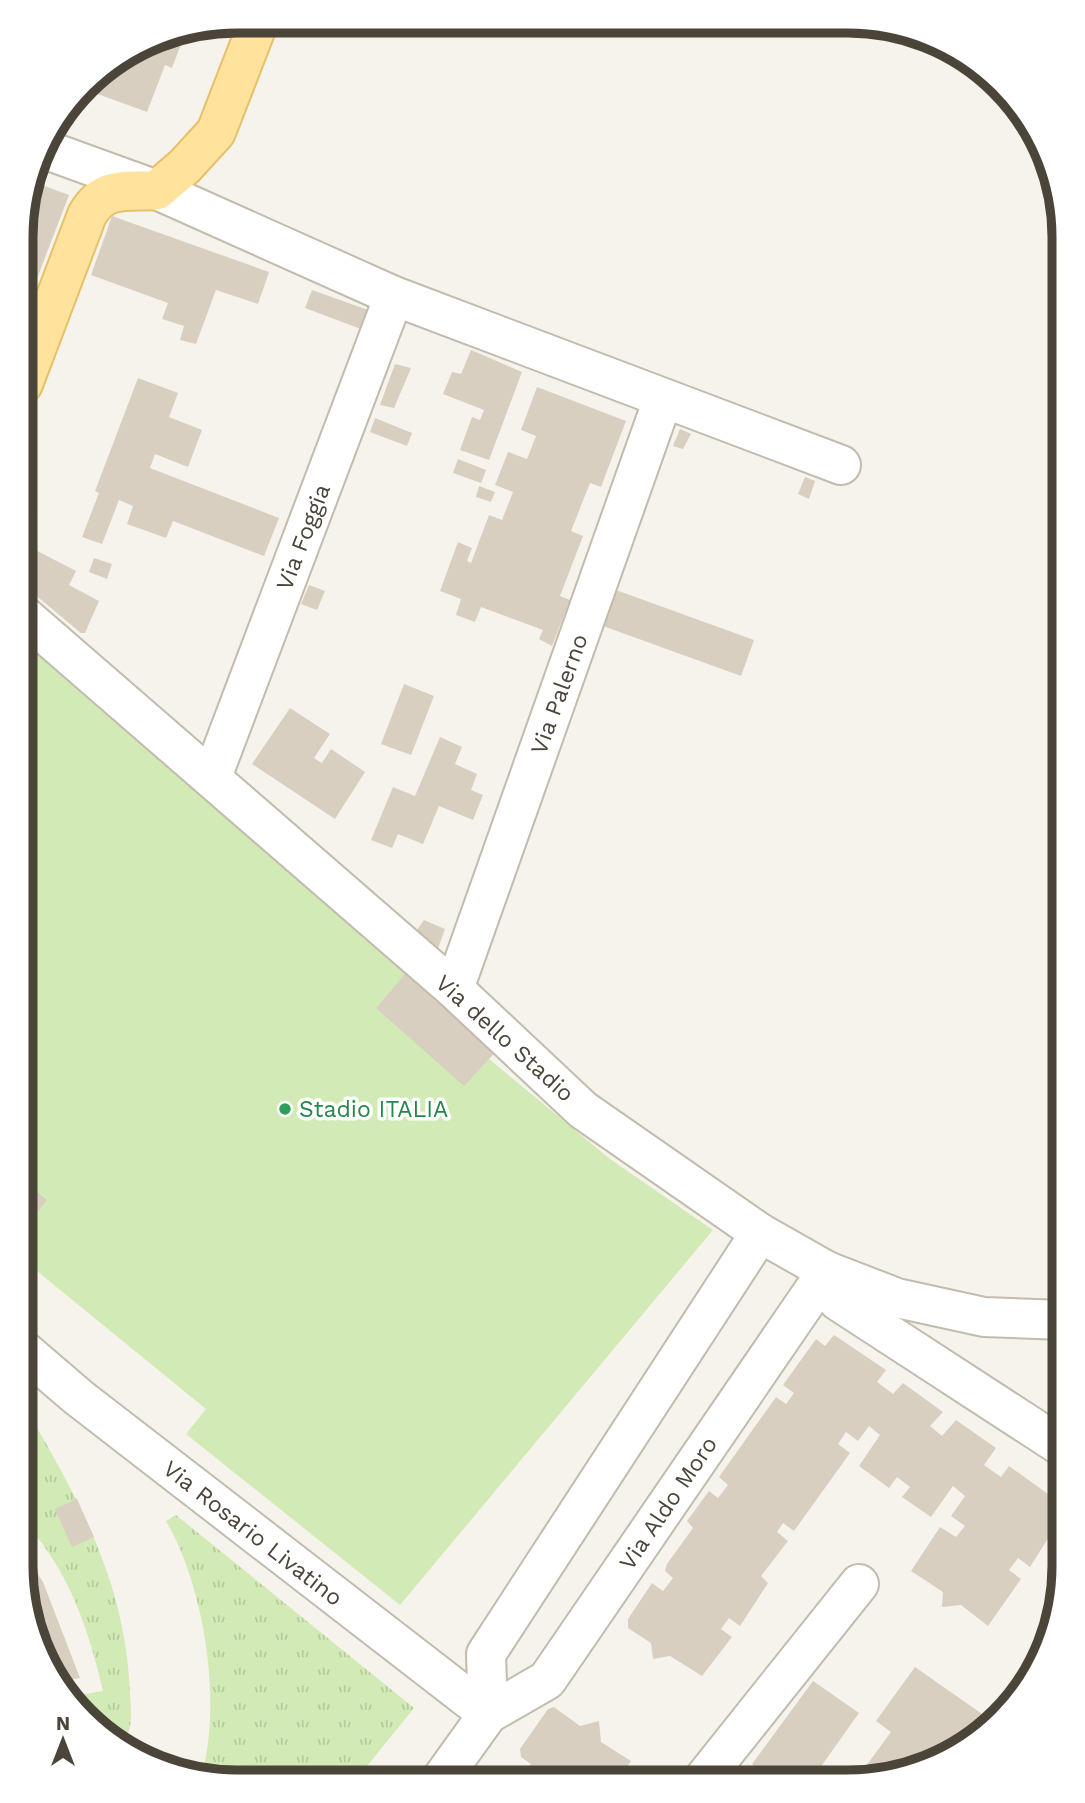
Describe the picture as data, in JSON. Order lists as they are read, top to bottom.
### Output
{
  "streets": {
    "street": [
      "Via Foggia",
      "Via Palerno",
      "Via dello Stadio",
      "Via Aldo Moro",
      "Via Rosario Livatino"
    ]
  },
  "crossings": [
    ["Via Foggia", "Via dello Stadio"],
    ["Via Palerno", "Via dello Stadio"],
    ["Via dello Stadio", "Via Aldo Moro"],
    ["Via Aldo Moro", "Via Rosario Livatino"]
  ],
  "places": ["Stadio ITALIA"],
  "north": "top"
}
